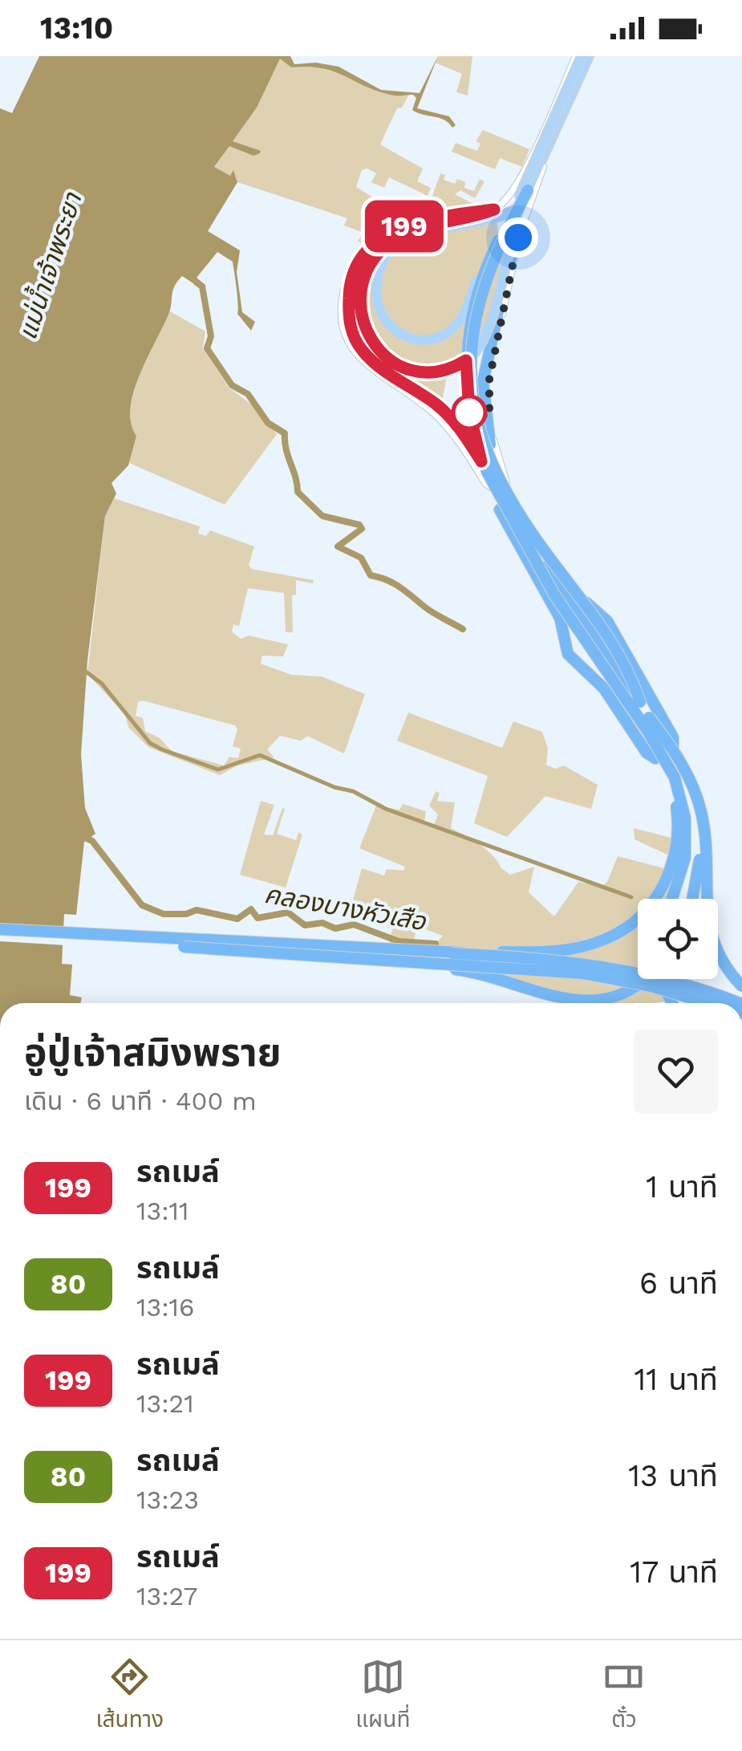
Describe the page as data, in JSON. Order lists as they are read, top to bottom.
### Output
{
  "water": ["แม่น้ำเจ้าพระยา", "คลองบางหัวเสือ"],
  "lines": ["bus line 199"],
  "page": {
    "status": "13:10",
    "on_map": "199",
    "heading": ["อู่ปู่เจ้าสมิงพราย", "เดิน · 6 นาที · 400 m"],
    "list": [
      {
        "mark": "199",
        "name": "รถเมล์",
        "note": "13:11",
        "value": "1 นาที"
      },
      {
        "mark": "80",
        "name": "รถเมล์",
        "note": "13:16",
        "value": "6 นาที"
      },
      {
        "mark": "199",
        "name": "รถเมล์",
        "note": "13:21",
        "value": "11 นาที"
      },
      {
        "mark": "80",
        "name": "รถเมล์",
        "note": "13:23",
        "value": "13 นาที"
      },
      {
        "mark": "199",
        "name": "รถเมล์",
        "note": "13:27",
        "value": "17 นาที"
      }
    ],
    "tabs": ["เส้นทาง", "แผนที่", "ตั๋ว"]
  }
}
